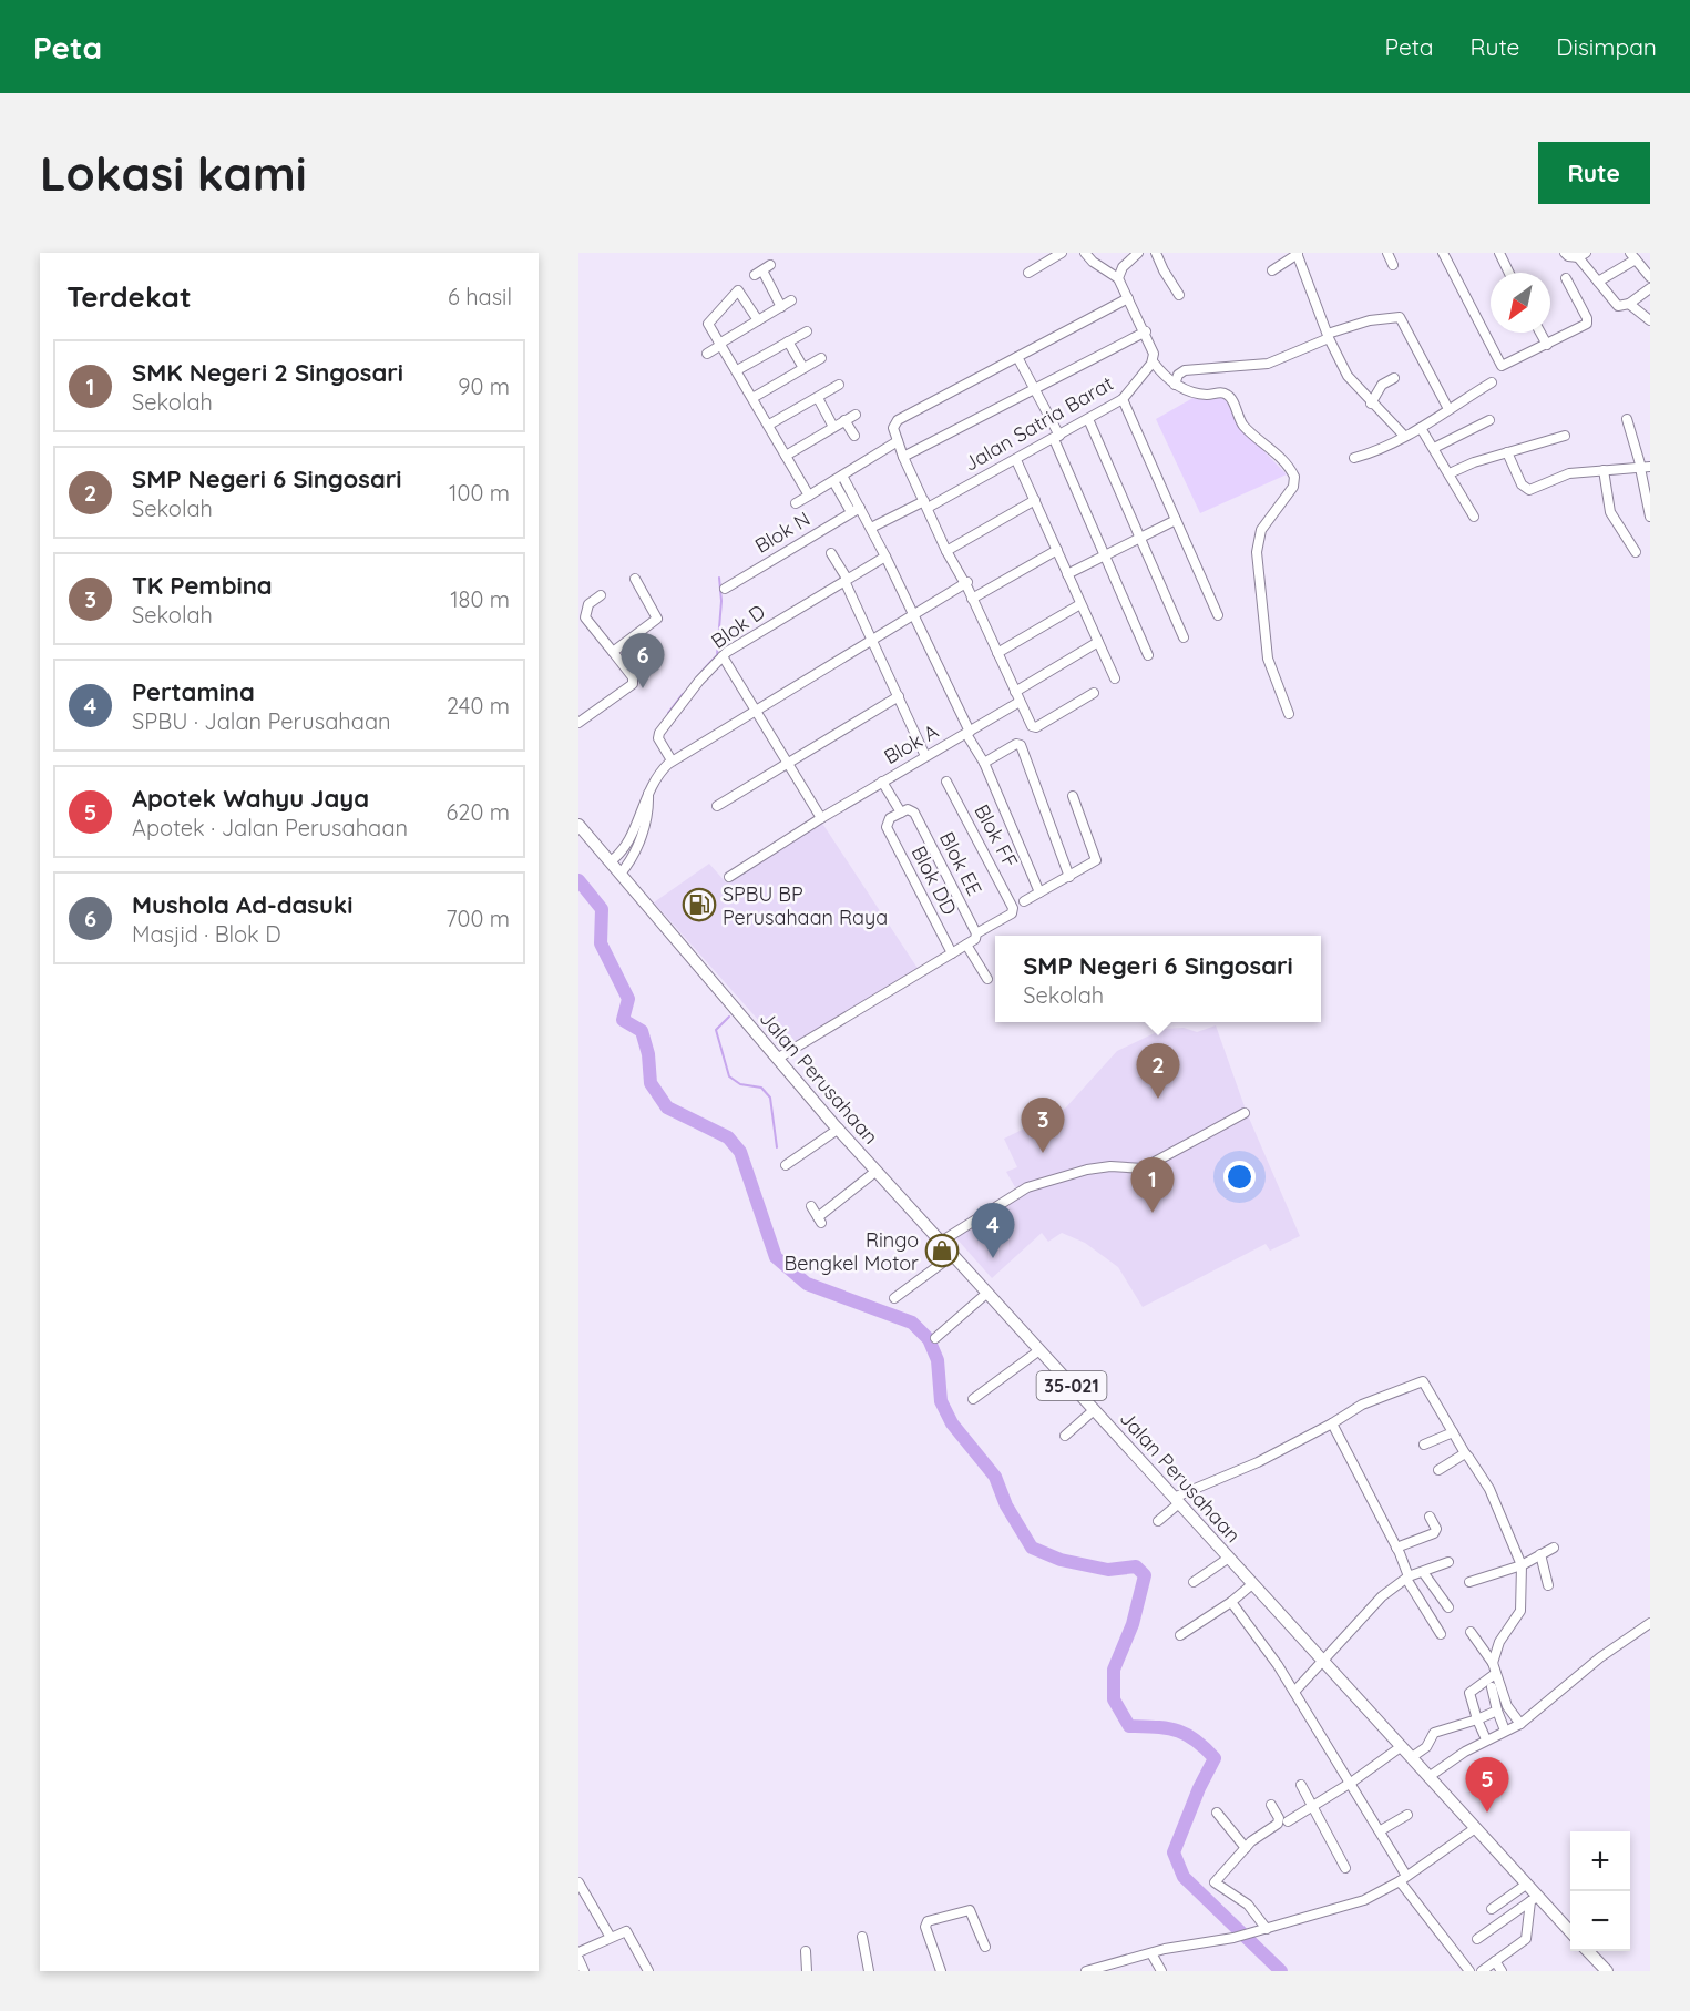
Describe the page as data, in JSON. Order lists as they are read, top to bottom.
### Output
{
  "streets": {
    "main road": ["Jalan Perusahaan", "35-021"],
    "street": [
      "Jalan Satria Barat",
      "Blok N",
      "Blok D",
      "Blok A",
      "Blok FF",
      "Blok EE",
      "Blok DD"
    ]
  },
  "crossings": [
    ["Blok FF", "Blok EE"],
    ["Blok EE", "Blok DD"]
  ],
  "places": {
    "fuel station": ["SPBU BP Perusahaan Raya"],
    "shop": ["Ringo Bengkel Motor"]
  },
  "north": "bottom left",
  "page": {
    "header": "Peta",
    "nav": ["Peta", "Rute", "Disimpan"],
    "buttons": "Rute",
    "title": "Lokasi kami",
    "heading": ["Terdekat", "6 hasil"],
    "list": [
      {
        "mark": "1",
        "name": "SMK Negeri 2 Singosari",
        "note": "Sekolah",
        "value": "90 m"
      },
      {
        "mark": "2",
        "name": "SMP Negeri 6 Singosari",
        "note": "Sekolah",
        "value": "100 m"
      },
      {
        "mark": "3",
        "name": "TK Pembina",
        "note": "Sekolah",
        "value": "180 m"
      },
      {
        "mark": "4",
        "name": "Pertamina",
        "note": "SPBU · Jalan Perusahaan",
        "value": "240 m"
      },
      {
        "mark": "5",
        "name": "Apotek Wahyu Jaya",
        "note": "Apotek · Jalan Perusahaan",
        "value": "620 m"
      },
      {
        "mark": "6",
        "name": "Mushola Ad-dasuki",
        "note": "Masjid · Blok D",
        "value": "700 m"
      }
    ],
    "pins": [
      "6",
      "2",
      "3",
      "1",
      "4",
      "5"
    ],
    "popup": ["SMP Negeri 6 Singosari", "Sekolah"],
    "map_buttons": ["+", "−"]
  }
}
